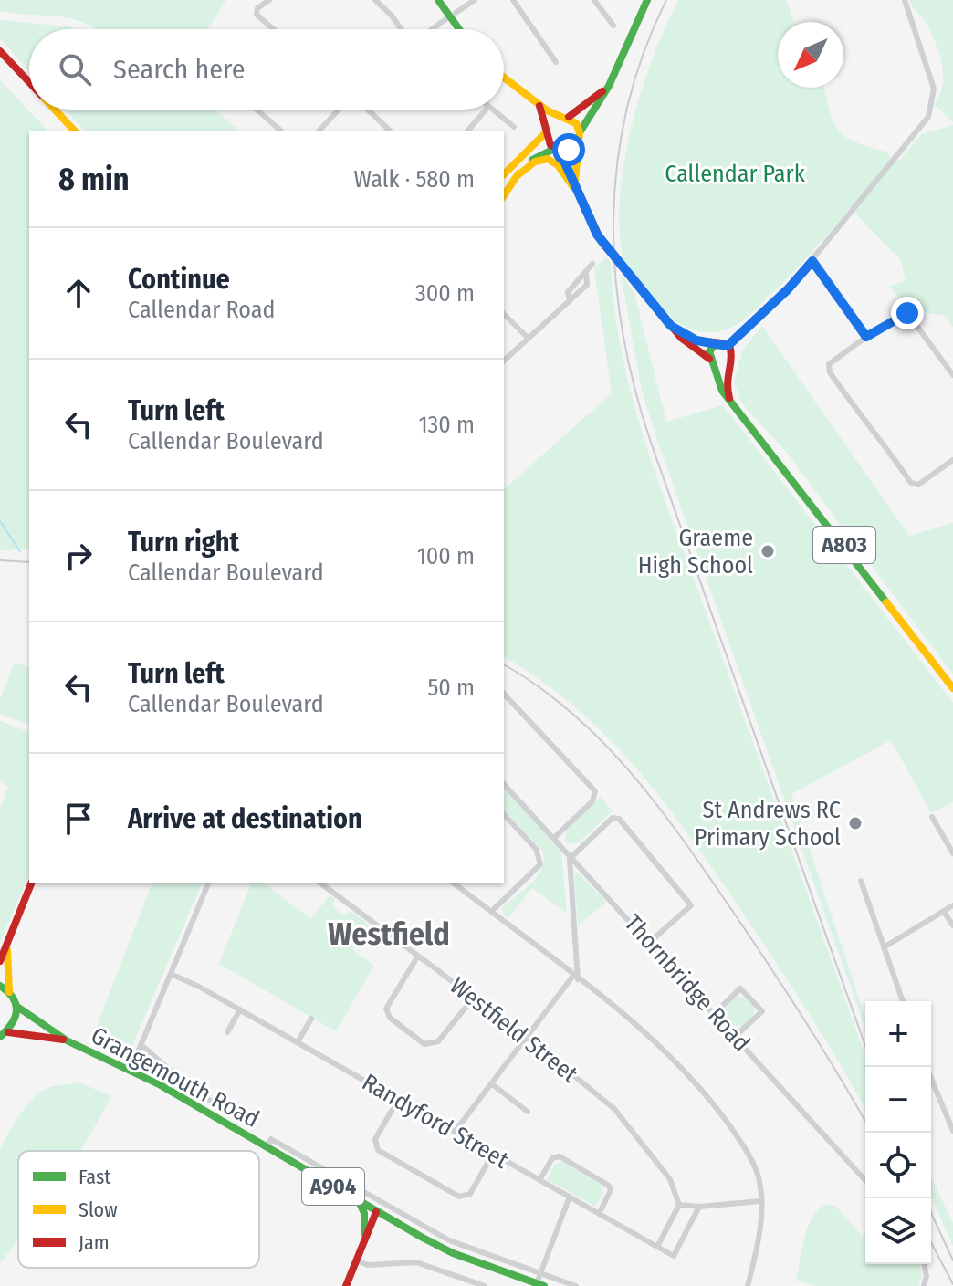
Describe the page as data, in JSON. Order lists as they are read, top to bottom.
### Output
{
  "streets": {
    "main road": ["A803", "Grangemouth Road", "A904"],
    "street": ["Thornbridge Road", "Westfield Street", "Randyford Street"]
  },
  "districts": ["Westfield"],
  "parks": ["Callendar Park"],
  "places": ["Graeme High School", "St Andrews RC Primary School"],
  "legend": ["Fast", "Slow", "Jam"],
  "north": "bottom left",
  "page": {
    "search": "Search here",
    "heading": ["8 min", "Walk · 580 m"],
    "list": [
      ["Continue", "Callendar Road", "300 m"],
      ["Turn left", "Callendar Boulevard", "130 m"],
      ["Turn right", "Callendar Boulevard", "100 m"],
      ["Turn left", "Callendar Boulevard", "50 m"],
      "Arrive at destination"
    ],
    "map_buttons": ["+", "−"]
  }
}
